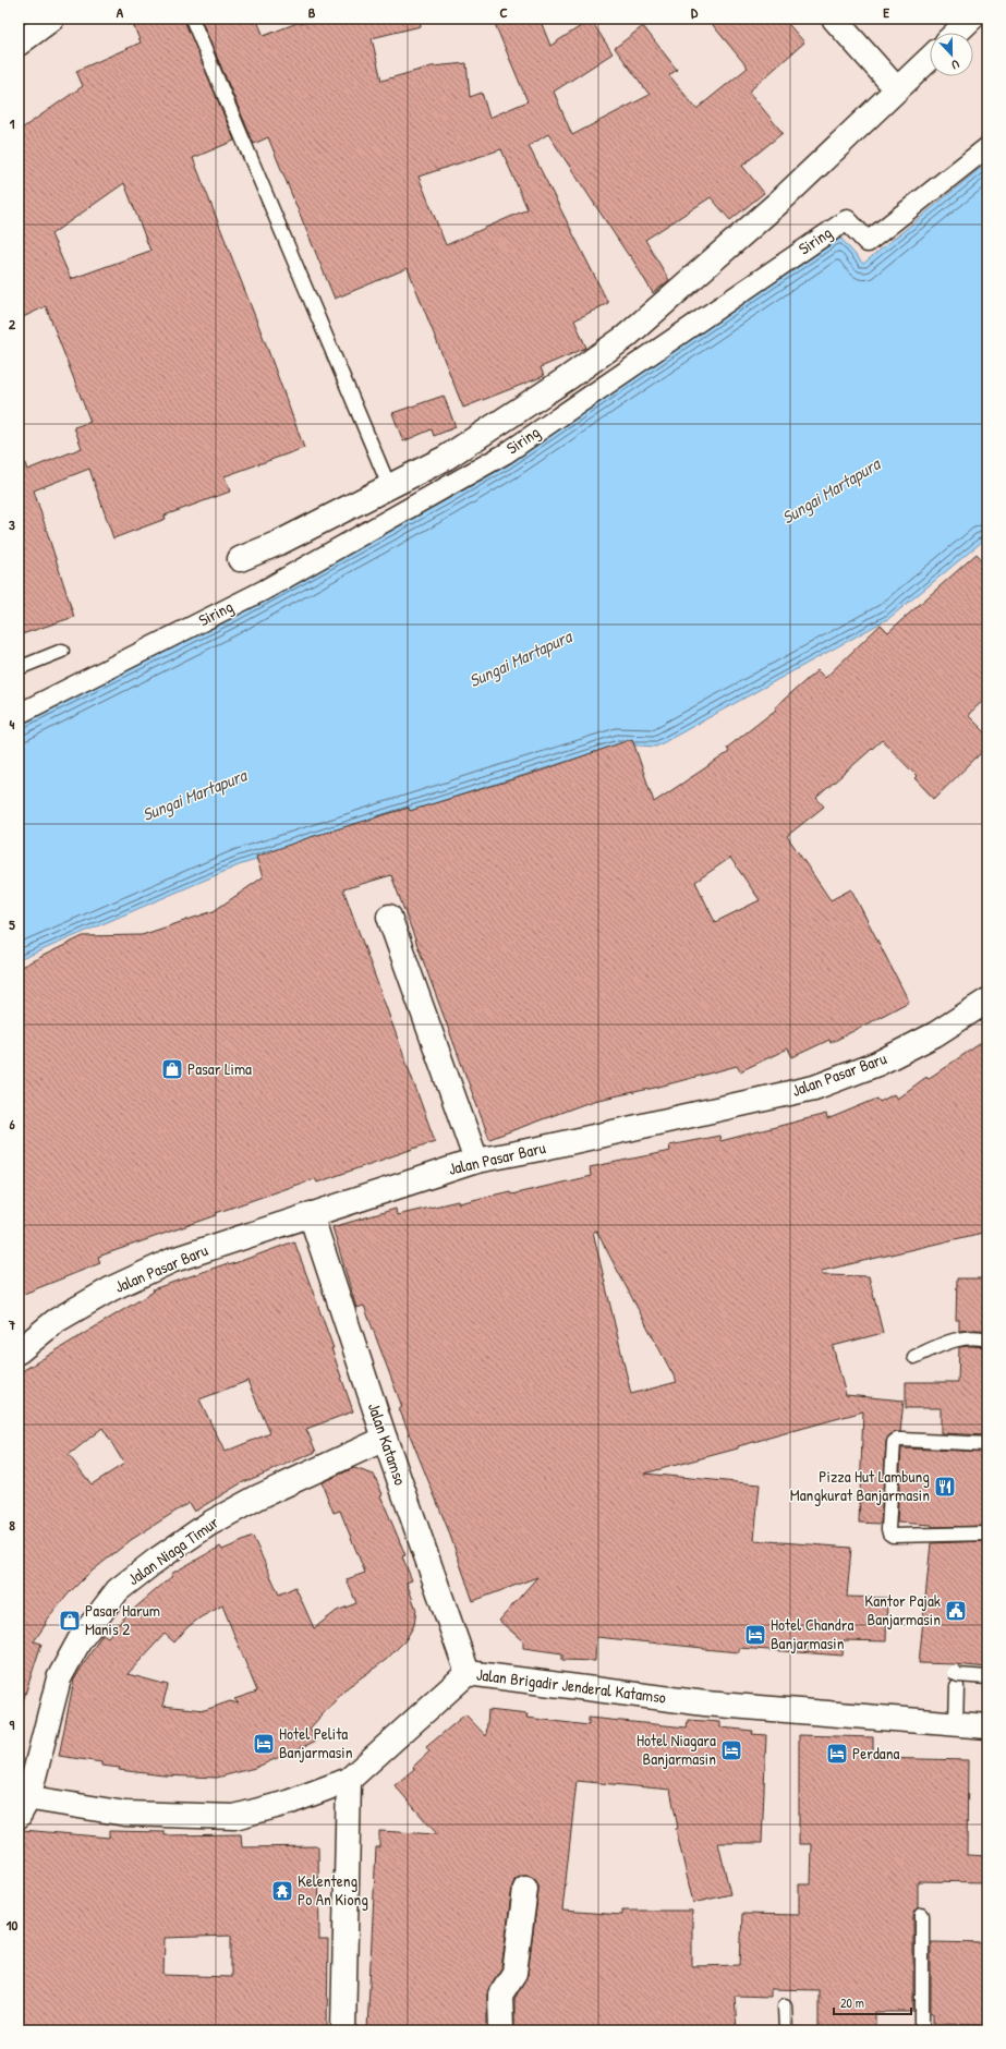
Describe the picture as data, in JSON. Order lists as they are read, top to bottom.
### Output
{
  "streets": {
    "street": [
      "Siring",
      "Jalan Pasar Baru",
      "Jalan Katamso",
      "Jalan Niaga Timur",
      "Jalan Brigadir Jenderal Katamso"
    ]
  },
  "crossings": [
    ["Jalan Pasar Baru", "Jalan Katamso"],
    ["Jalan Katamso", "Jalan Niaga Timur"],
    ["Jalan Katamso", "Jalan Brigadir Jenderal Katamso"],
    ["Jalan Niaga Timur", "Jalan Brigadir Jenderal Katamso"]
  ],
  "water": ["Sungai Martapura"],
  "places": {
    "shop": ["Pasar Lima", "Pasar Harum Manis 2"],
    "restaurant": ["Pizza Hut Lambung Mangkurat Banjarmasin"],
    "public building": ["Kantor Pajak Banjarmasin"],
    "hotel": [
      "Hotel Chandra Banjarmasin",
      "Hotel Pelita Banjarmasin",
      "Hotel Niagara Banjarmasin",
      "Perdana"
    ],
    "temple": ["Kelenteng Po An Kiong"]
  },
  "scale_bar": "20 m",
  "north": "bottom",
  "grid": {
    "columns": [
      "A",
      "B",
      "C",
      "D",
      "E"
    ],
    "rows": [
      "1",
      "2",
      "3",
      "4",
      "5",
      "6",
      "7",
      "8",
      "9",
      "10"
    ]
  }
}
